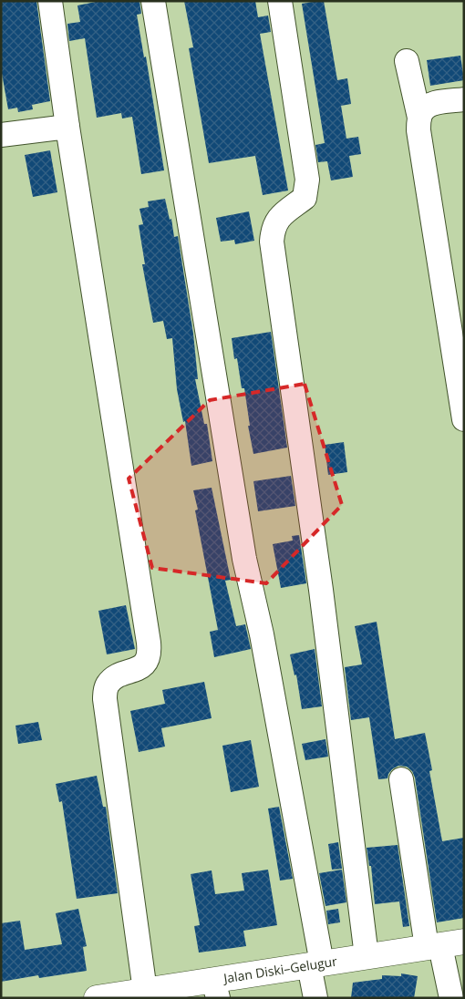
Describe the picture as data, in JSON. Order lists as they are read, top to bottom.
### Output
{
  "streets": {
    "main road": ["Jalan Diski–Gelugur"]
  }
}
